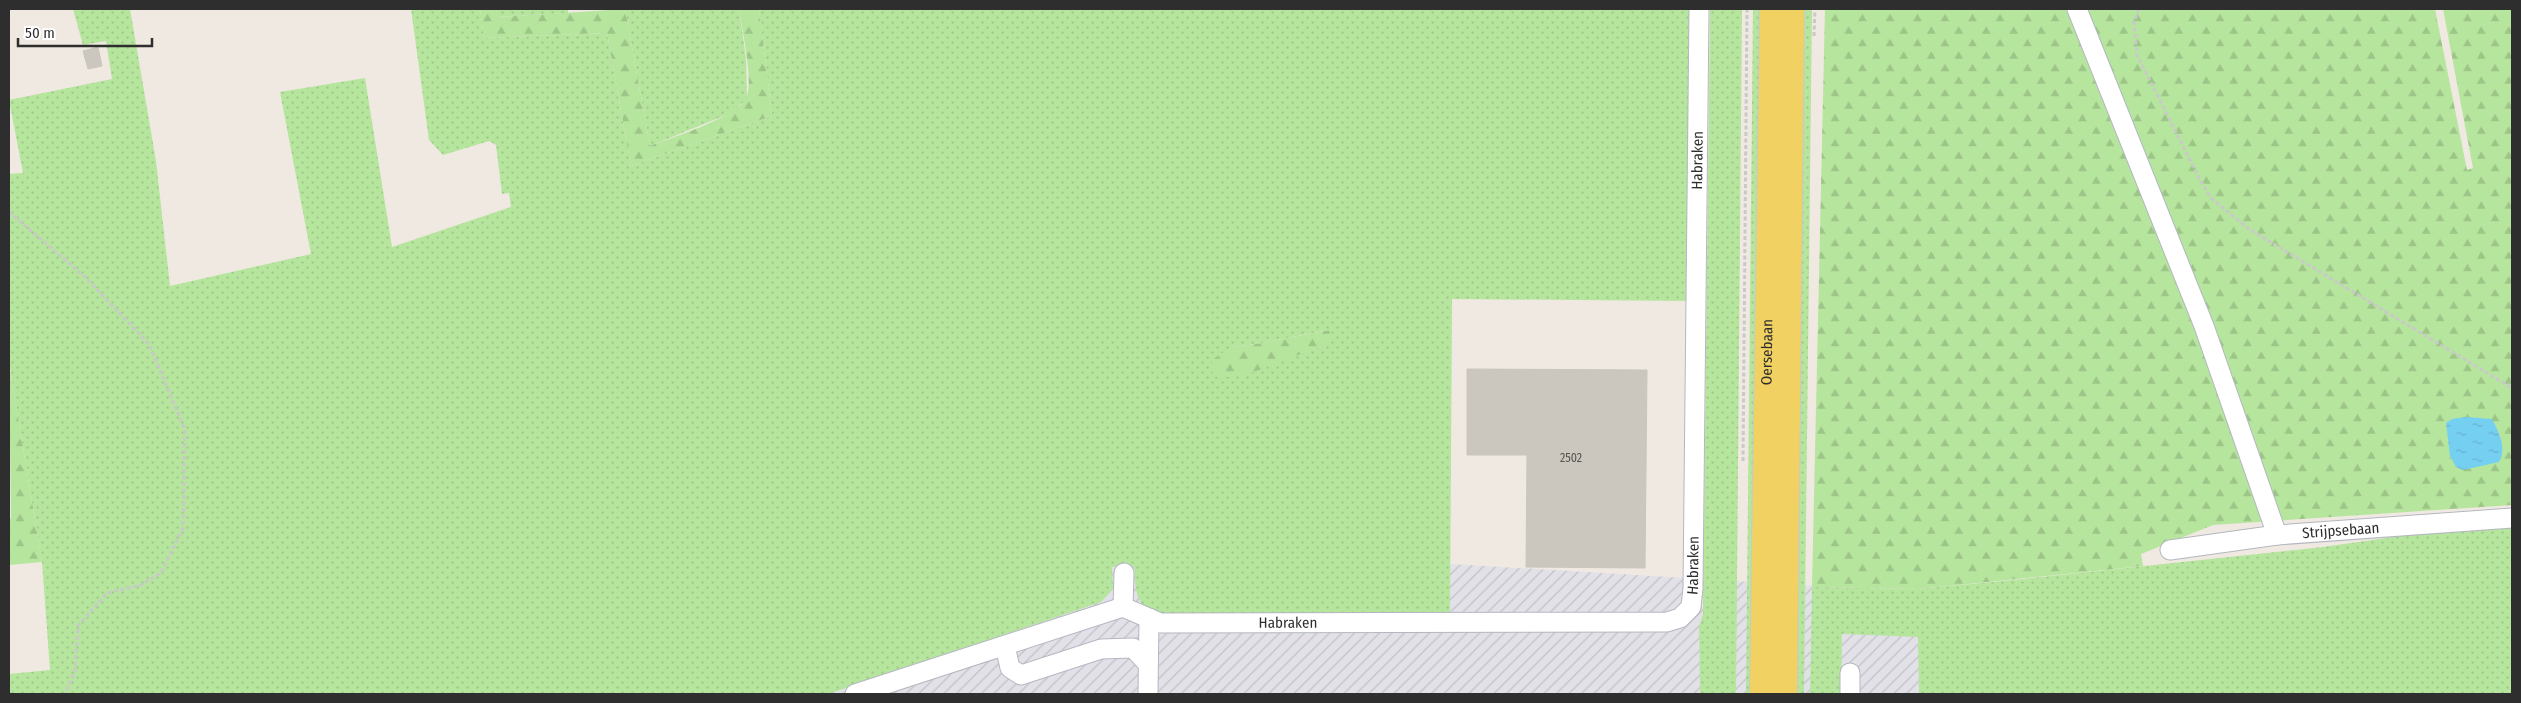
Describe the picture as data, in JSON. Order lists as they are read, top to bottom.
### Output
{
  "streets": {
    "main road": ["Oersebaan"],
    "street": ["Habraken", "Strijpsebaan"]
  },
  "house_numbers": ["2502"],
  "scale_bar": "50 m"
}
